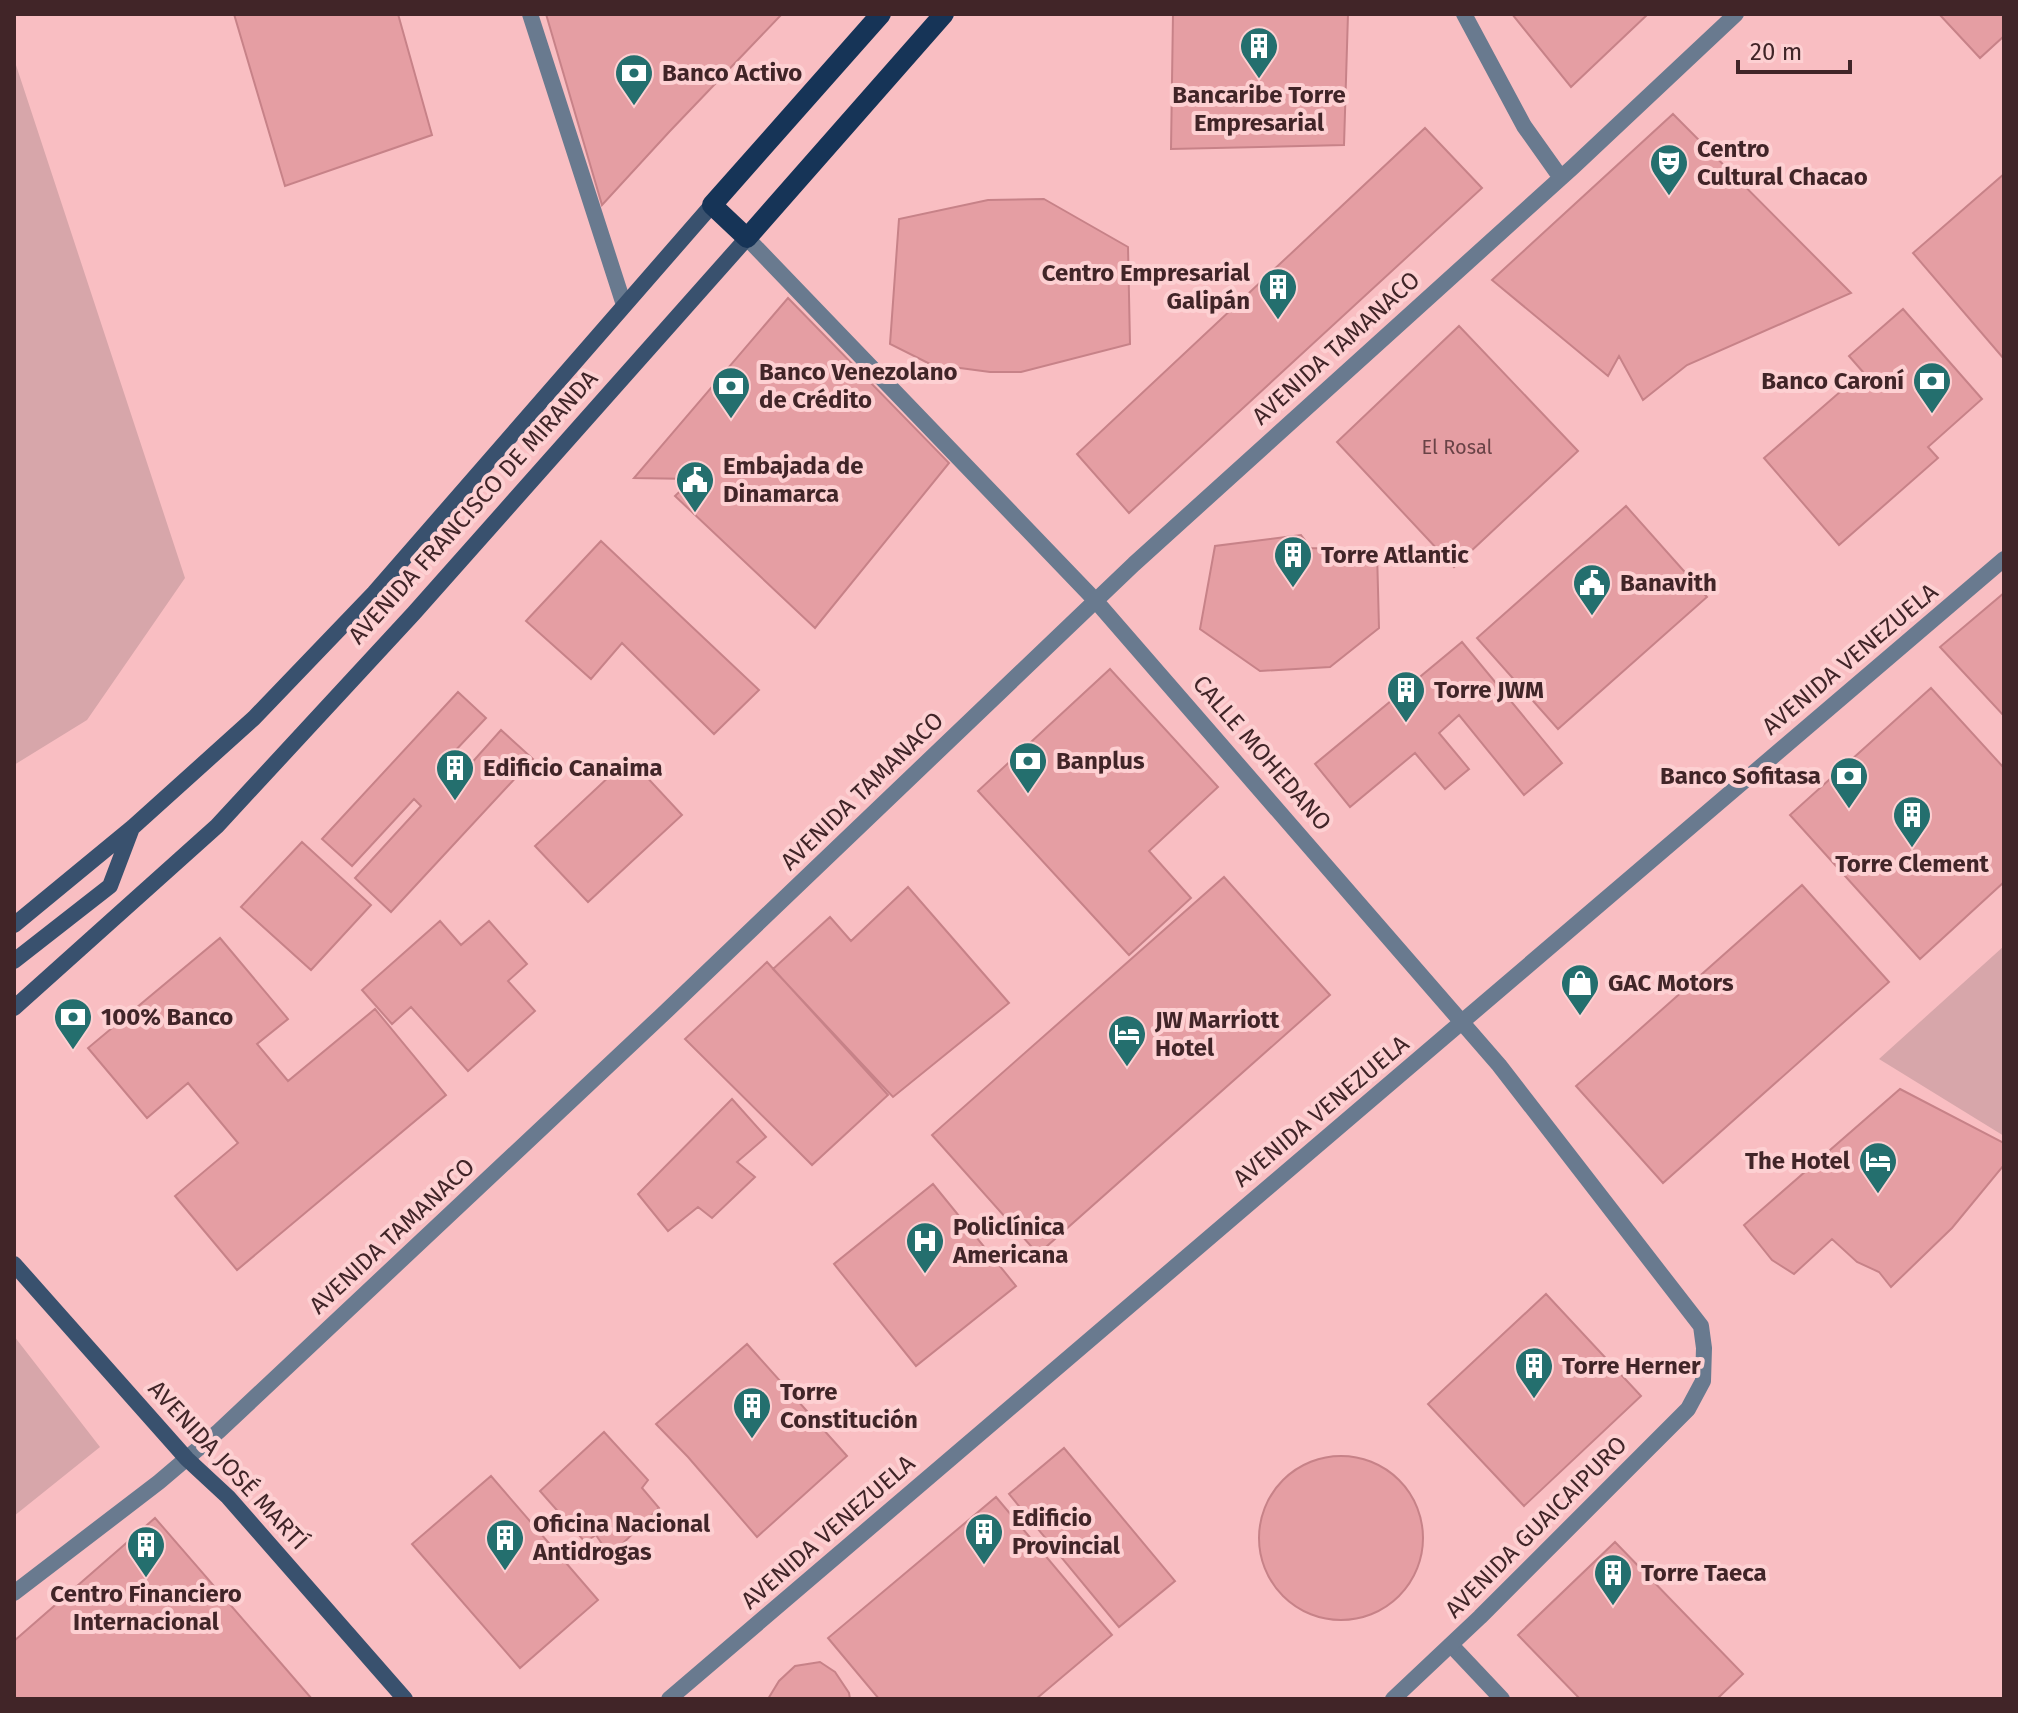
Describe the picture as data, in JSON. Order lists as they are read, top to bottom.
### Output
{
  "streets": {
    "main road": ["AVENIDA FRANCISCO DE MIRANDA", "CALLE MOHEDANO", "AVENIDA JOSÉ MARTÍ"],
    "street": ["AVENIDA TAMANACO", "AVENIDA VENEZUELA", "AVENIDA GUAICAIPURO"]
  },
  "crossings": [
    ["AVENIDA TAMANACO", "CALLE MOHEDANO"],
    ["AVENIDA TAMANACO", "AVENIDA JOSÉ MARTÍ"],
    ["AVENIDA FRANCISCO DE MIRANDA", "CALLE MOHEDANO"],
    ["AVENIDA VENEZUELA", "CALLE MOHEDANO"],
    ["CALLE MOHEDANO", "AVENIDA GUAICAIPURO"]
  ],
  "places": {
    "building": [
      "Bancaribe Torre Empresarial",
      "Centro Empresarial Galipán",
      "Torre Atlantic",
      "Torre JWM",
      "Edificio Canaima",
      "Torre Clement",
      "Torre Herner",
      "Torre Constitución",
      "Edificio Provincial",
      "Oficina Nacional Antidrogas",
      "Centro Financiero Internacional",
      "Torre Taeca"
    ],
    "bank": [
      "Banco Activo",
      "Banco Caroní",
      "Banco Venezolano de Crédito",
      "Banplus",
      "Banco Sofitasa",
      "100% Banco"
    ],
    "theatre": ["Centro Cultural Chacao"],
    "public building": ["Embajada de Dinamarca", "Banavith"],
    "shop": ["GAC Motors"],
    "hotel": ["JW Marriott Hotel", "The Hotel"],
    "hospital": ["Policlínica Americana"]
  },
  "house_numbers": ["El Rosal"],
  "scale_bar": "20 m"
}
